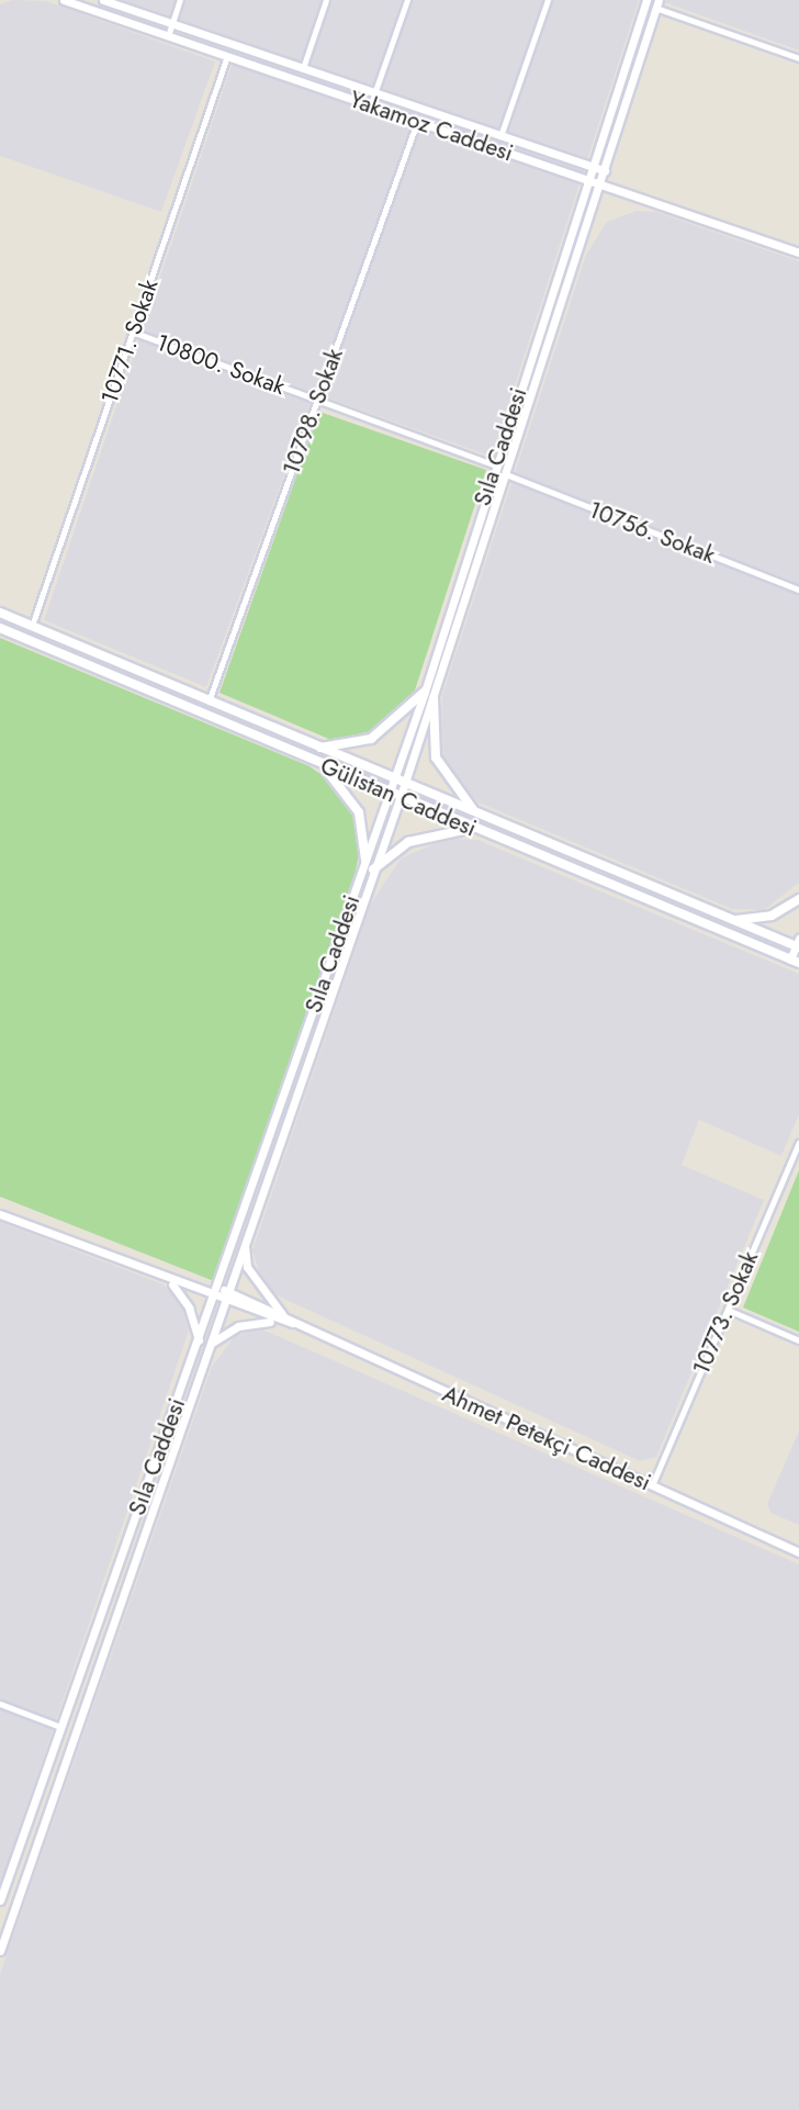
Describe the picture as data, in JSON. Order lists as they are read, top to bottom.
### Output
{
  "streets": {
    "main road": ["Gülistan Caddesi"],
    "street": [
      "Yakamoz Caddesi",
      "10771. Sokak",
      "10800. Sokak",
      "10798. Sokak",
      "Sıla Caddesi",
      "10756. Sokak",
      "10773. Sokak",
      "Ahmet Petekçi Caddesi"
    ]
  },
  "crossings": [
    ["Yakamoz Caddesi", "10771. Sokak"],
    ["Yakamoz Caddesi", "10798. Sokak"],
    ["Yakamoz Caddesi", "Sıla Caddesi"],
    ["10771. Sokak", "10800. Sokak"],
    ["10771. Sokak", "Gülistan Caddesi"],
    ["10800. Sokak", "10798. Sokak"],
    ["10800. Sokak", "Sıla Caddesi"],
    ["10798. Sokak", "Gülistan Caddesi"],
    ["Sıla Caddesi", "10756. Sokak"],
    ["Sıla Caddesi", "Gülistan Caddesi"],
    ["Sıla Caddesi", "Ahmet Petekçi Caddesi"],
    ["10773. Sokak", "Ahmet Petekçi Caddesi"]
  ]
}
